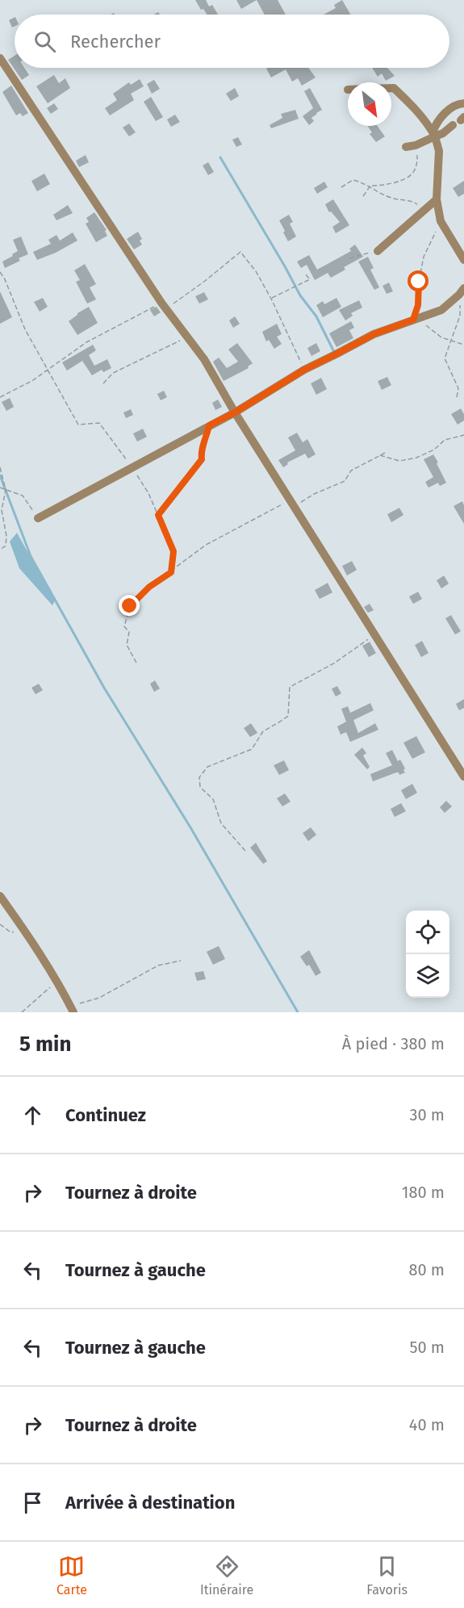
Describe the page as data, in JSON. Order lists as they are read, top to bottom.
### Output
{
  "north": "bottom right",
  "page": {
    "search": "Rechercher",
    "heading": ["5 min", "À pied · 380 m"],
    "list": [
      ["Continuez", "30 m"],
      ["Tournez à droite", "180 m"],
      ["Tournez à gauche", "80 m"],
      ["Tournez à gauche", "50 m"],
      ["Tournez à droite", "40 m"],
      "Arrivée à destination"
    ],
    "nav": ["Carte", "Itinéraire", "Favoris"]
  }
}
